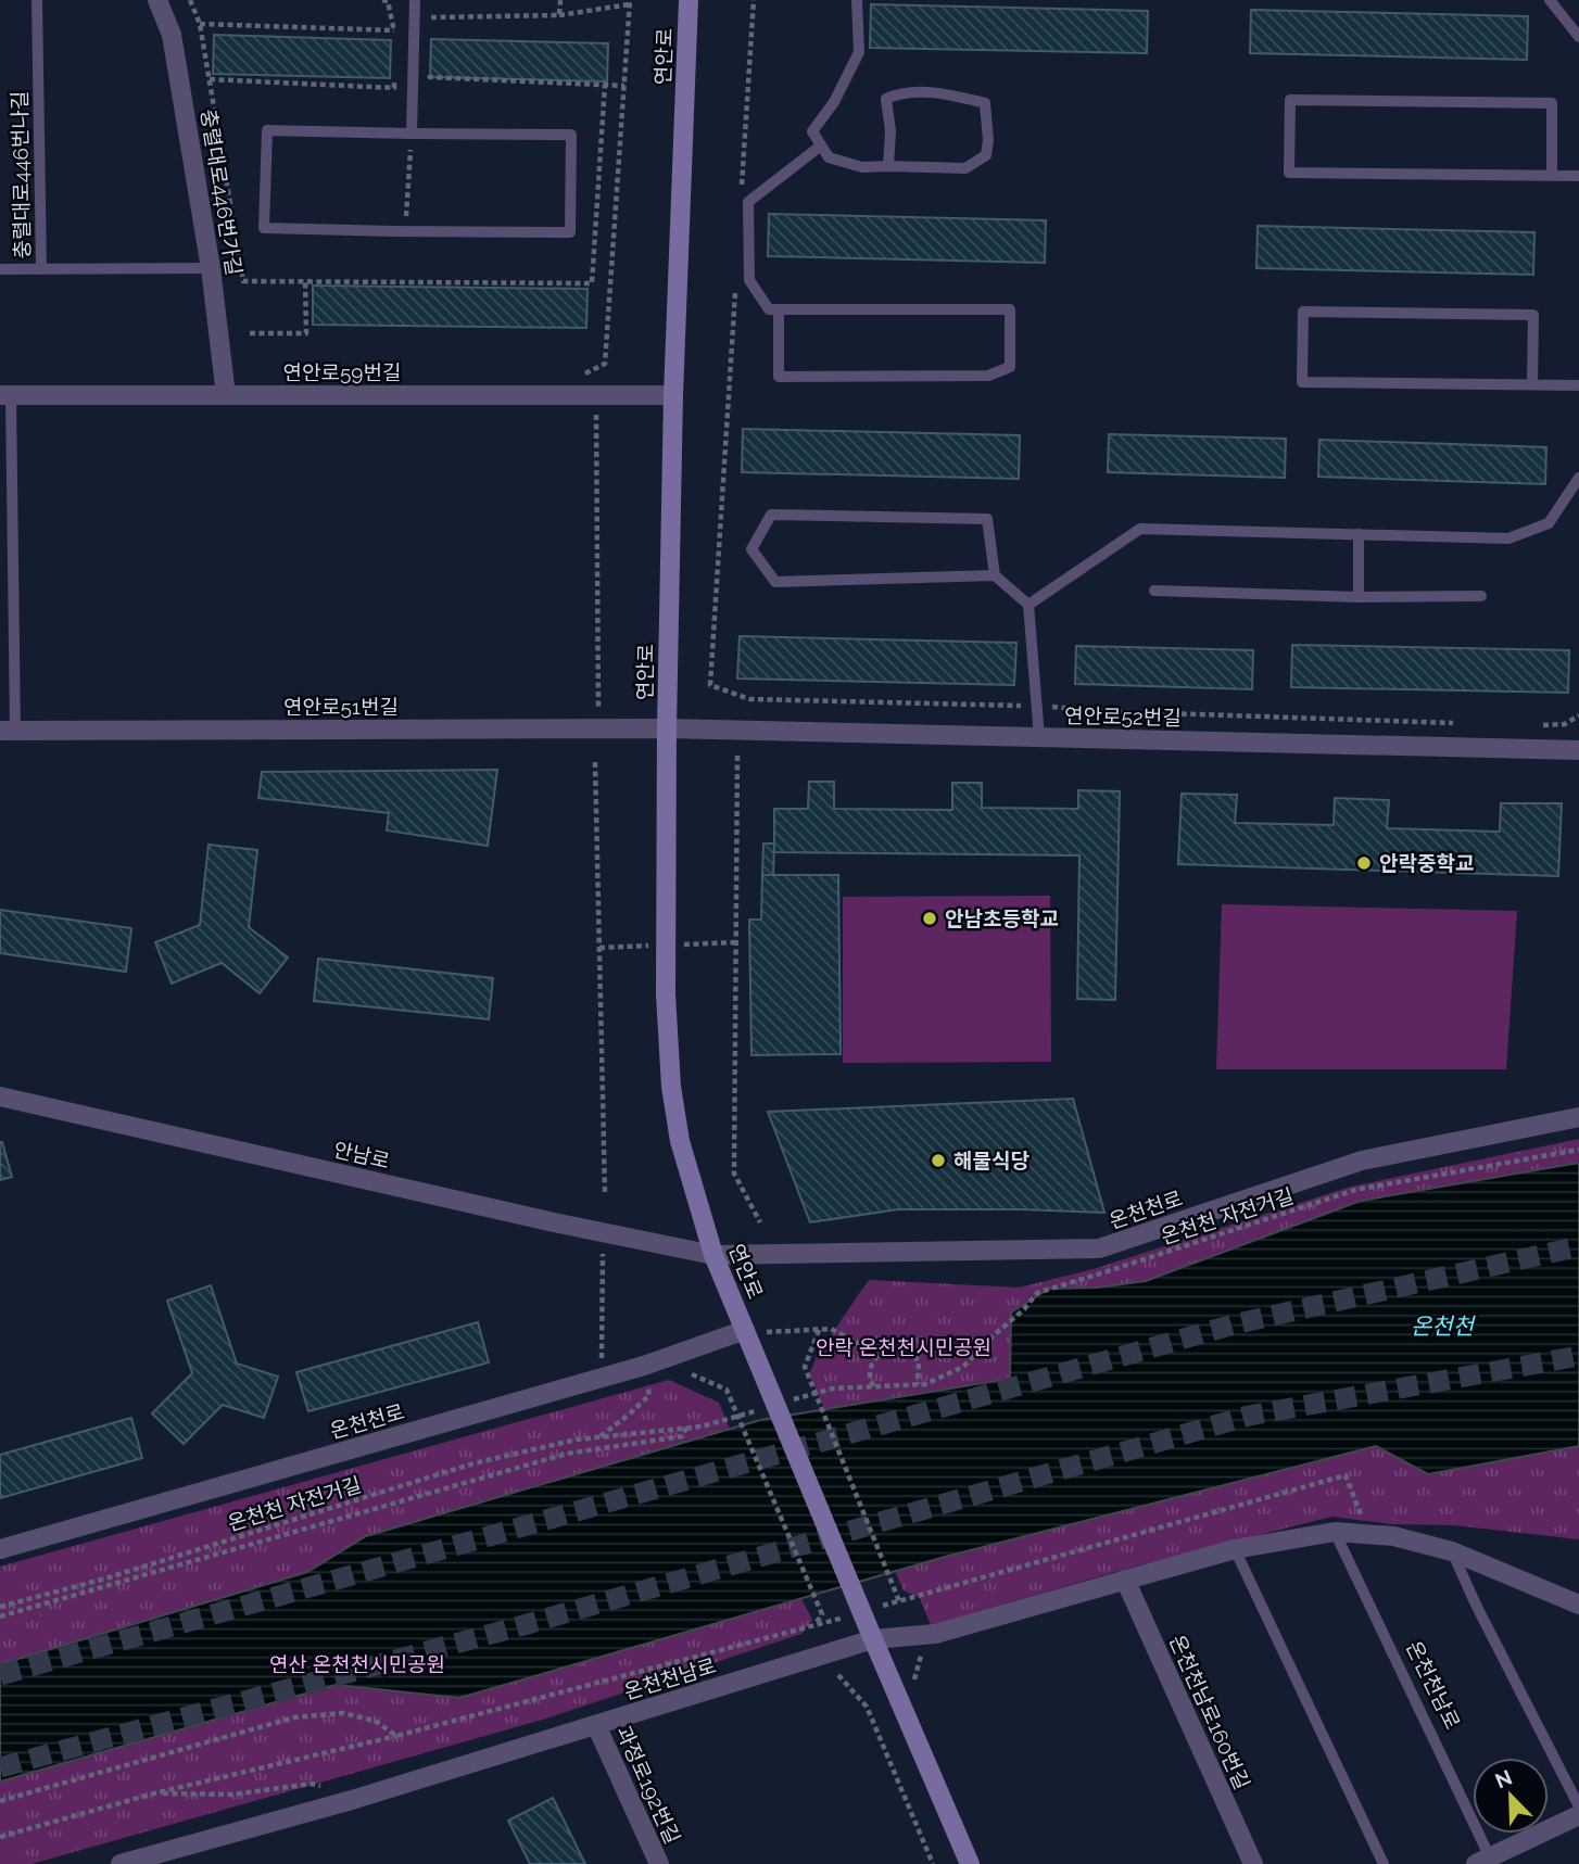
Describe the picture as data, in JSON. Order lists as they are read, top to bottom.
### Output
{
  "streets": {
    "main road": ["연안로"],
    "street": [
      "충렬대로446번가길",
      "연안로59번길",
      "연안로51번길",
      "연안로52번길",
      "안남로",
      "온천천로",
      "온천천남로",
      "온천천남로160번길",
      "과정로192번길"
    ],
    "lane": ["충렬대로446번나길"],
    "path": ["온천천 자전거길"]
  },
  "crossings": [
    ["연안로", "연안로59번길"],
    ["연안로", "연안로51번길"],
    ["연안로", "연안로52번길"],
    ["연안로", "안남로"],
    ["연안로", "온천천로"],
    ["연안로", "온천천남로"],
    ["충렬대로446번나길", "충렬대로446번가길"],
    ["충렬대로446번가길", "연안로59번길"],
    ["연안로59번길", "연안로51번길"],
    ["연안로51번길", "연안로52번길"],
    ["안남로", "온천천로"],
    ["온천천로", "온천천 자전거길"],
    ["온천천남로", "온천천남로160번길"],
    ["온천천남로", "과정로192번길"]
  ],
  "water": ["온천천"],
  "parks": ["안락 온천천시민공원", "연산 온천천시민공원"],
  "places": ["안락중학교", "안남초등학교", "해물식당"],
  "north": "top left"
}
